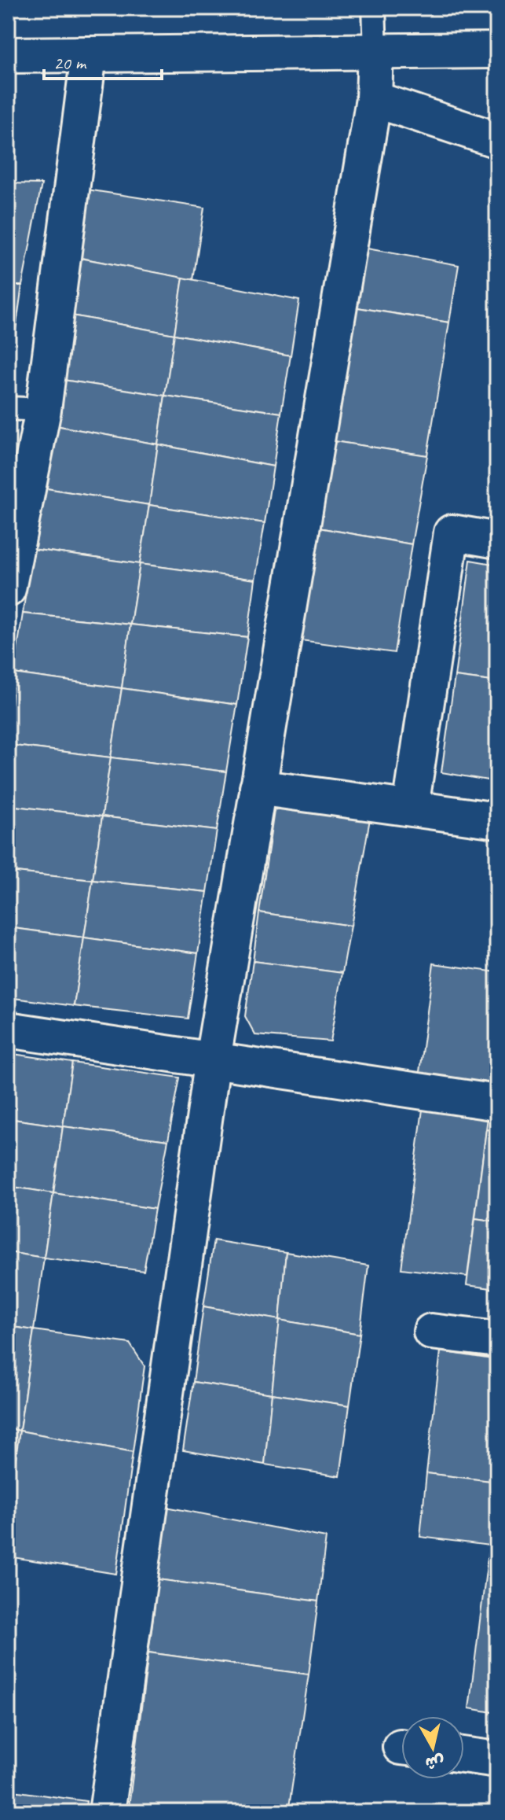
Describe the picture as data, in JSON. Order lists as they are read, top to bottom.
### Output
{
  "scale_bar": "20 m",
  "north": "bottom"
}
